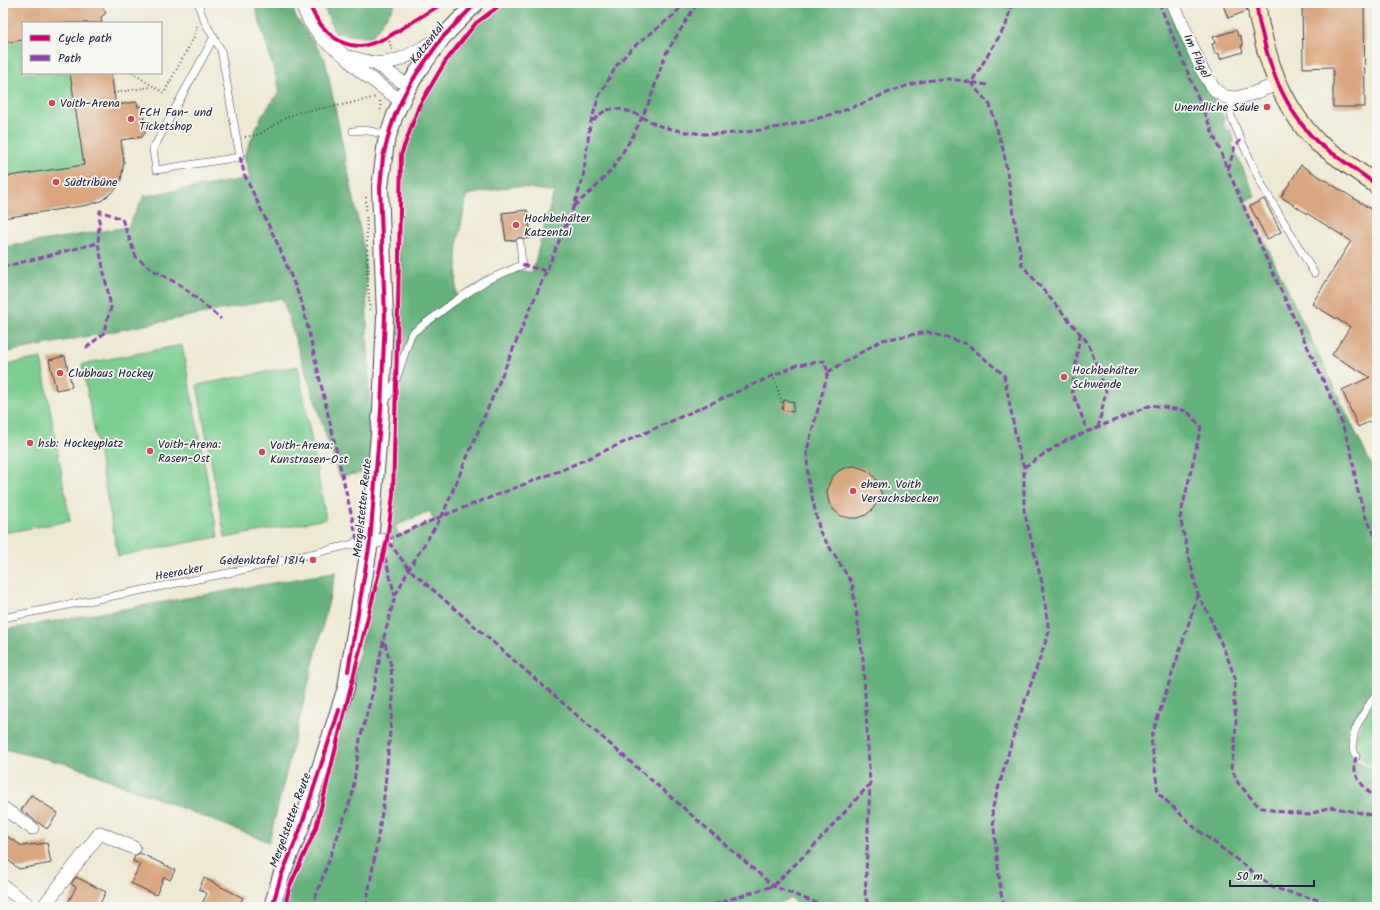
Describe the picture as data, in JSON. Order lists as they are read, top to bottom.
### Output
{
  "streets": {
    "street": ["Katzental", "Im Flügel", "Mergelstetter Reute"],
    "lane": ["Heeracker"]
  },
  "crossings": [
    ["Katzental", "Mergelstetter Reute"],
    ["Mergelstetter Reute", "Heeracker"]
  ],
  "places": [
    "Voith-Arena",
    "Unendliche Säule",
    "FCH Fan- und Ticketshop",
    "Südtribüne",
    "Hochbehälter Katzental",
    "Clubhaus Hockey",
    "Hochbehälter Schwende",
    "hsb: Hockeyplatz",
    "Voith-Arena: Rasen-Ost",
    "Voith-Arena: Kunstrasen-Ost",
    "ehem. Voith Versuchsbecken",
    "Gedenktafel 1814"
  ],
  "legend": ["Cycle path", "Path"],
  "scale_bar": "50 m"
}
